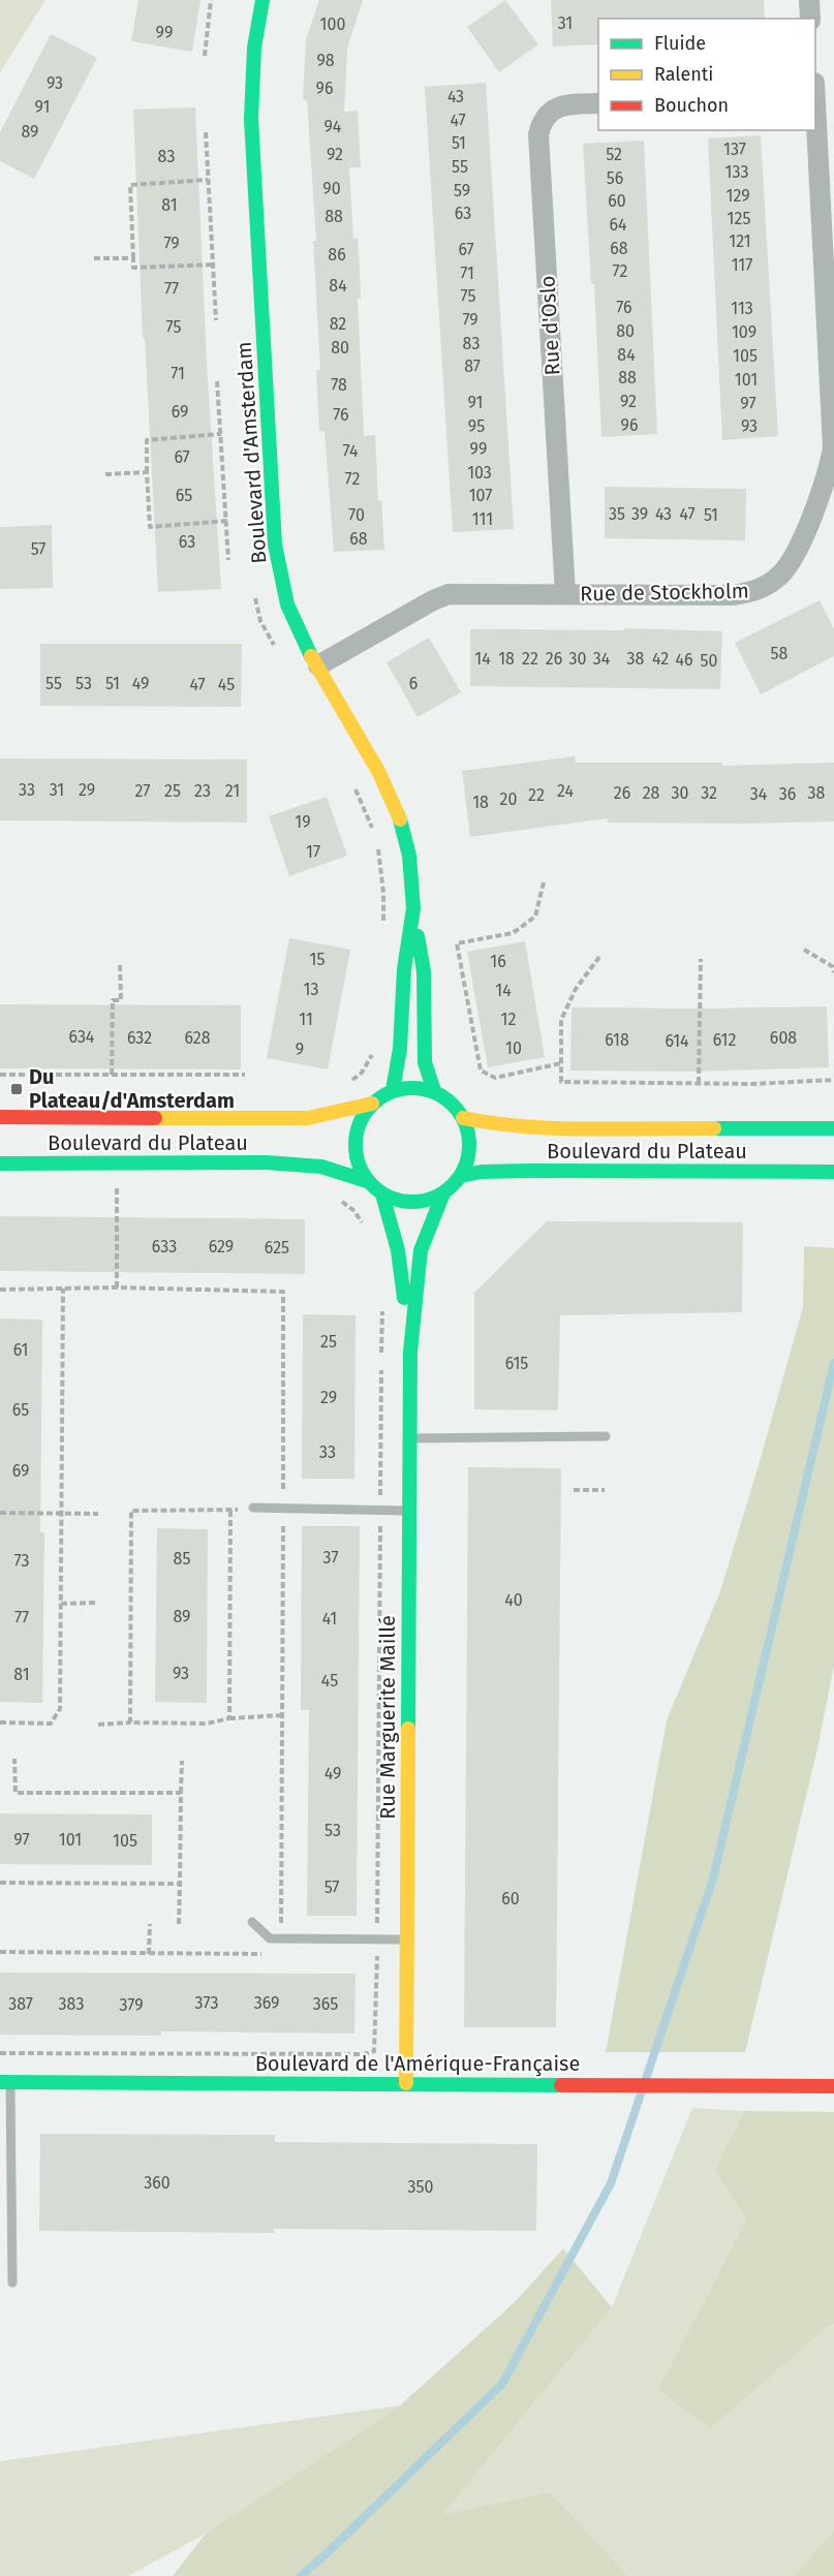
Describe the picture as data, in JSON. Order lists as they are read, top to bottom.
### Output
{
  "streets": {
    "street": [
      "Rue d'Oslo",
      "Boulevard d'Amsterdam",
      "Rue de Stockholm",
      "Boulevard du Plateau",
      "Rue Marguerite Maillé",
      "Boulevard de l'Amérique-Française"
    ]
  },
  "crossings": [
    ["Rue d'Oslo", "Rue de Stockholm"],
    ["Boulevard d'Amsterdam", "Rue de Stockholm"],
    ["Boulevard d'Amsterdam", "Boulevard du Plateau"],
    ["Boulevard d'Amsterdam", "Rue Marguerite Maillé"],
    ["Boulevard du Plateau", "Rue Marguerite Maillé"],
    ["Rue Marguerite Maillé", "Boulevard de l'Amérique-Française"]
  ],
  "places": {
    "transit": ["Du Plateau/d'Amsterdam"]
  },
  "house_numbers": [
    "31",
    "100",
    "99",
    "98",
    "93",
    "96",
    "43",
    "91",
    "47",
    "94",
    "89",
    "51",
    "137",
    "92",
    "52",
    "83",
    "55",
    "133",
    "56",
    "90",
    "59",
    "129",
    "60",
    "81",
    "63",
    "88",
    "125",
    "64",
    "121",
    "79",
    "68",
    "67",
    "86",
    "117",
    "72",
    "71",
    "84",
    "77",
    "75",
    "76",
    "113",
    "79",
    "82",
    "75",
    "80",
    "109",
    "83",
    "80",
    "84",
    "105",
    "87",
    "71",
    "88",
    "101",
    "78",
    "92",
    "91",
    "97",
    "69",
    "76",
    "96",
    "95",
    "93",
    "99",
    "74",
    "67",
    "103",
    "72",
    "65",
    "107",
    "35",
    "39",
    "43",
    "47",
    "70",
    "51",
    "111",
    "68",
    "63",
    "57",
    "58",
    "14",
    "18",
    "22",
    "26",
    "30",
    "34",
    "38",
    "42",
    "46",
    "50",
    "55",
    "53",
    "51",
    "49",
    "6",
    "47",
    "45",
    "33",
    "31",
    "29",
    "27",
    "25",
    "23",
    "21",
    "24",
    "26",
    "28",
    "30",
    "32",
    "38",
    "34",
    "36",
    "22",
    "20",
    "18",
    "19",
    "17",
    "15",
    "16",
    "13",
    "14",
    "11",
    "12",
    "634",
    "632",
    "628",
    "608",
    "618",
    "612",
    "614",
    "10",
    "9",
    "633",
    "629",
    "625",
    "25",
    "61",
    "615",
    "29",
    "65",
    "33",
    "69",
    "37",
    "85",
    "73",
    "40",
    "89",
    "77",
    "41",
    "93",
    "81",
    "45",
    "49",
    "53",
    "97",
    "101",
    "105",
    "57",
    "60",
    "373",
    "369",
    "387",
    "383",
    "365",
    "379",
    "360",
    "350"
  ],
  "legend": ["Fluide", "Ralenti", "Bouchon"]
}
